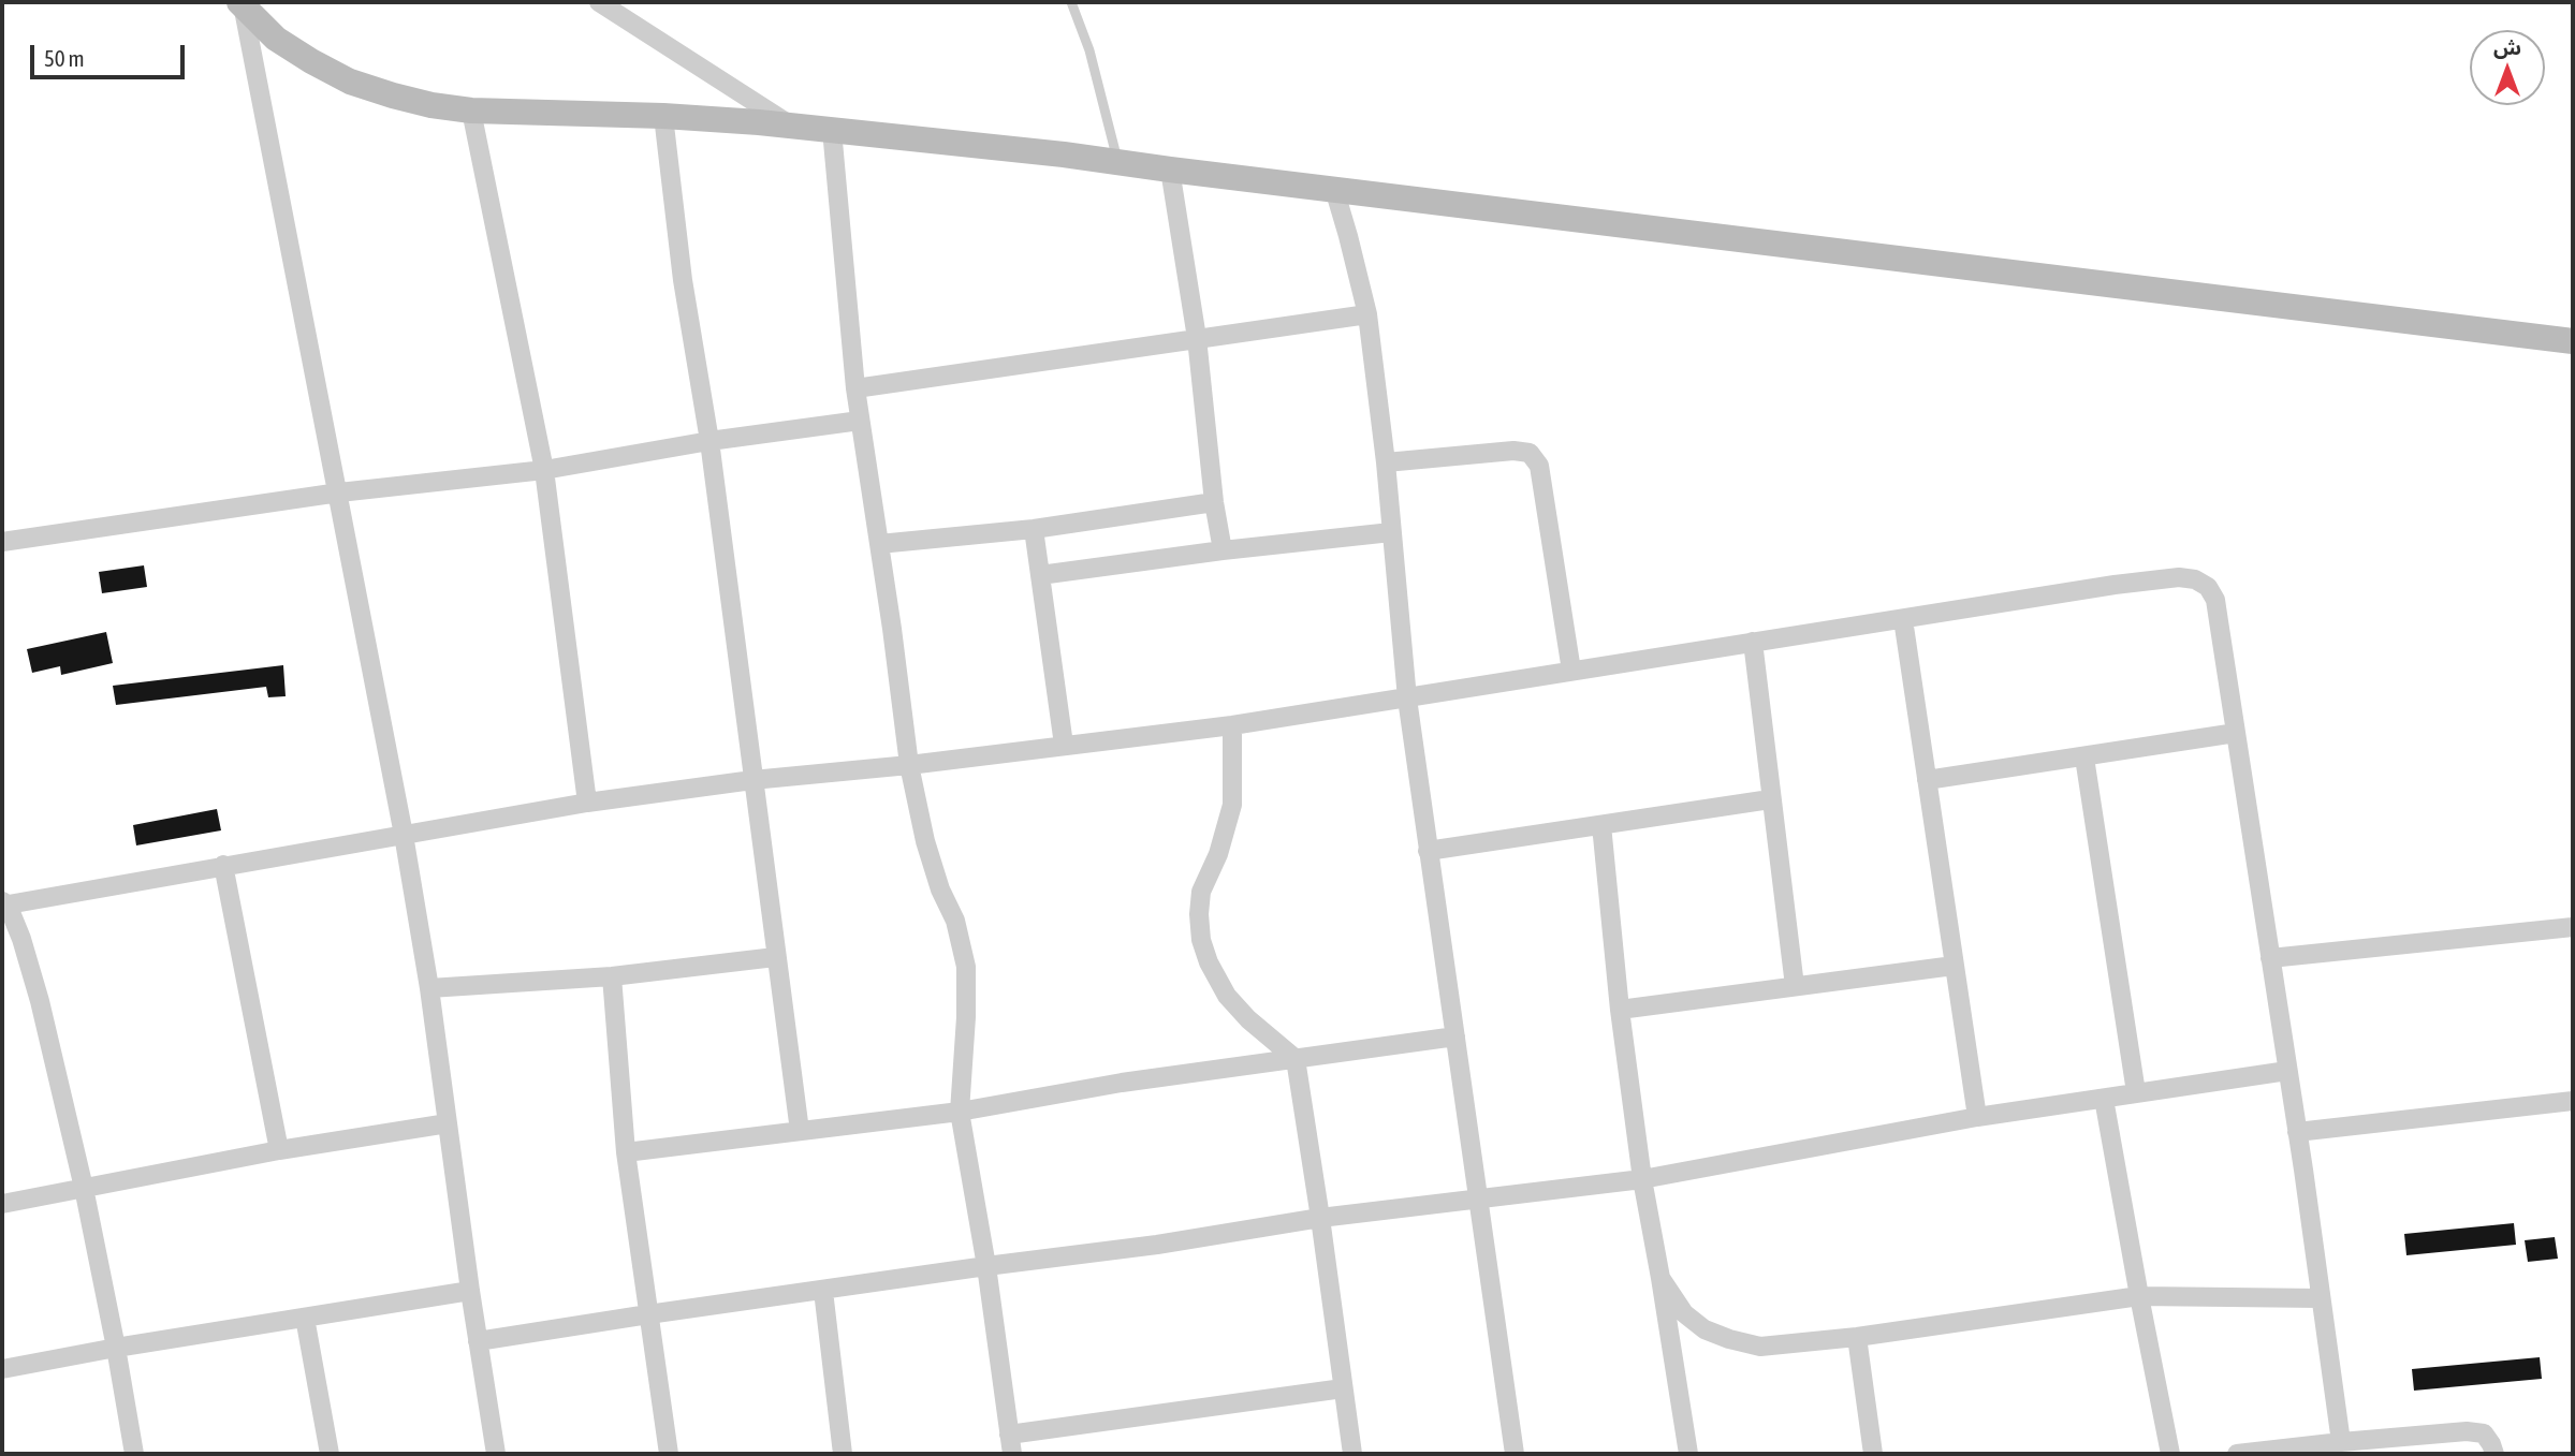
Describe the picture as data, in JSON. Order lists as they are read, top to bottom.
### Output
{
  "scale_bar": "50 m",
  "north": "top"
}
